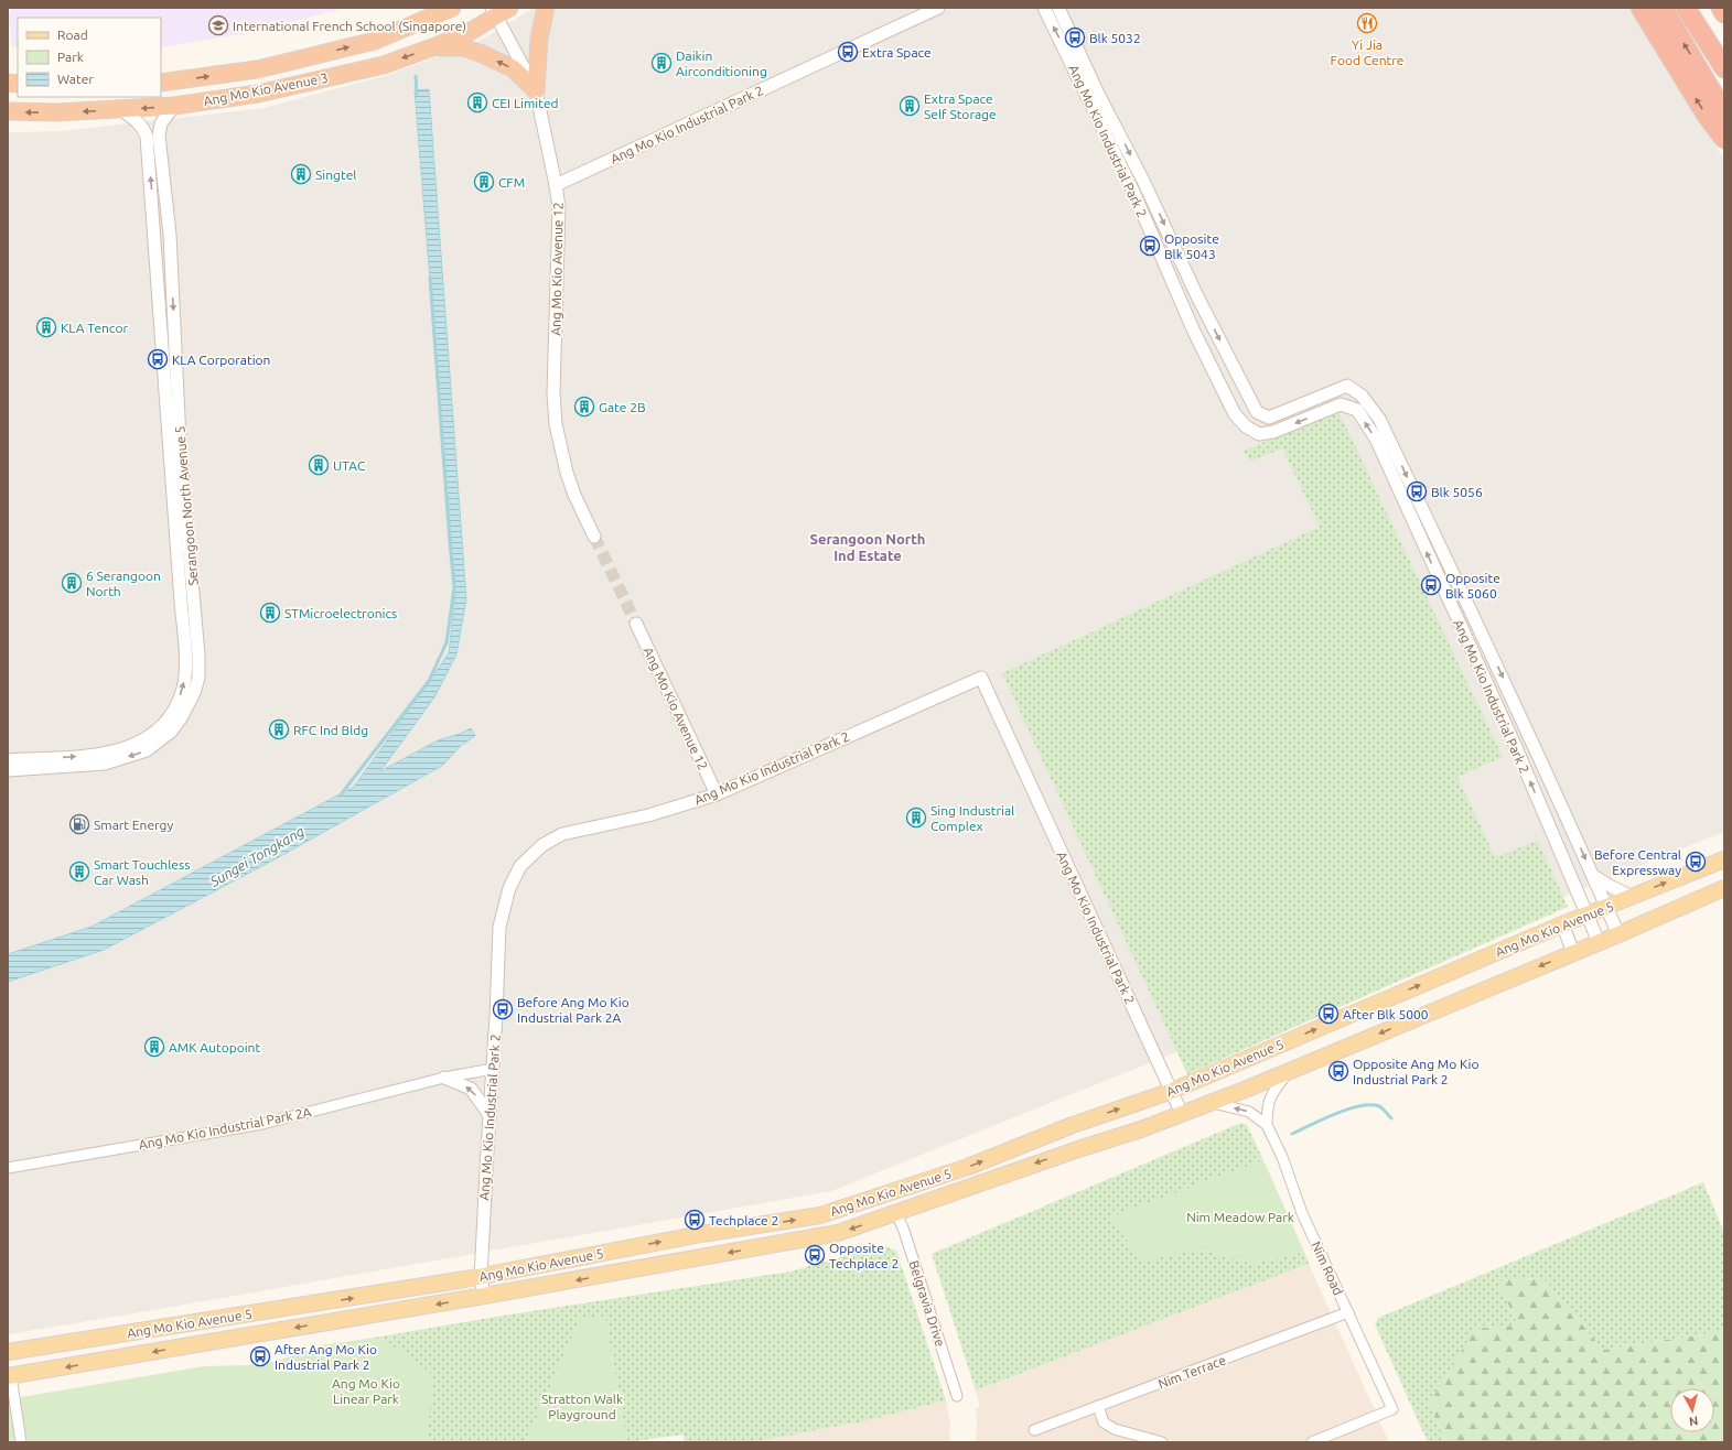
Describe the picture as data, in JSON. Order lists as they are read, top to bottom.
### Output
{
  "streets": {
    "highway": ["Ang Mo Kio Avenue 3"],
    "main road": ["Ang Mo Kio Avenue 5"],
    "street": [
      "Ang Mo Kio Industrial Park 2",
      "Ang Mo Kio Avenue 12",
      "Serangoon North Avenue 5",
      "Ang Mo Kio Industrial Park 2A",
      "Nim Road",
      "Belgravia Drive",
      "Nim Terrace"
    ]
  },
  "crossings": [
    ["Ang Mo Kio Avenue 3", "Ang Mo Kio Avenue 12"],
    ["Ang Mo Kio Avenue 3", "Serangoon North Avenue 5"],
    ["Ang Mo Kio Industrial Park 2", "Ang Mo Kio Avenue 12"],
    ["Ang Mo Kio Industrial Park 2", "Ang Mo Kio Avenue 5"],
    ["Ang Mo Kio Industrial Park 2", "Ang Mo Kio Industrial Park 2A"],
    ["Ang Mo Kio Avenue 5", "Belgravia Drive"],
    ["Nim Road", "Nim Terrace"]
  ],
  "districts": ["Serangoon North Ind Estate"],
  "water": ["Sungei Tongkang"],
  "parks": ["Nim Meadow Park", "Ang Mo Kio Linear Park", "Stratton Walk Playground"],
  "places": {
    "restaurant": ["Yi Jia Food Centre"],
    "school or university": ["International French School (Singapore)"],
    "bus stop": [
      "Blk 5032",
      "Extra Space",
      "Opposite Blk 5043",
      "KLA Corporation",
      "Blk 5056",
      "Opposite Blk 5060",
      "Before Central Expressway",
      "Before Ang Mo Kio Industrial Park 2A",
      "After Blk 5000",
      "Opposite Ang Mo Kio Industrial Park 2",
      "Techplace 2",
      "Opposite Techplace 2",
      "After Ang Mo Kio Industrial Park 2"
    ],
    "building": [
      "Daikin Airconditioning",
      "CEI Limited",
      "Extra Space Self Storage",
      "Singtel",
      "CFM",
      "KLA Tencor",
      "Gate 2B",
      "UTAC",
      "6 Serangoon North",
      "STMicroelectronics",
      "RFC Ind Bldg",
      "Sing Industrial Complex",
      "Smart Touchless Car Wash",
      "AMK Autopoint"
    ],
    "fuel station": ["Smart Energy"]
  },
  "legend": ["Road", "Park", "Water"],
  "north": "bottom"
}
